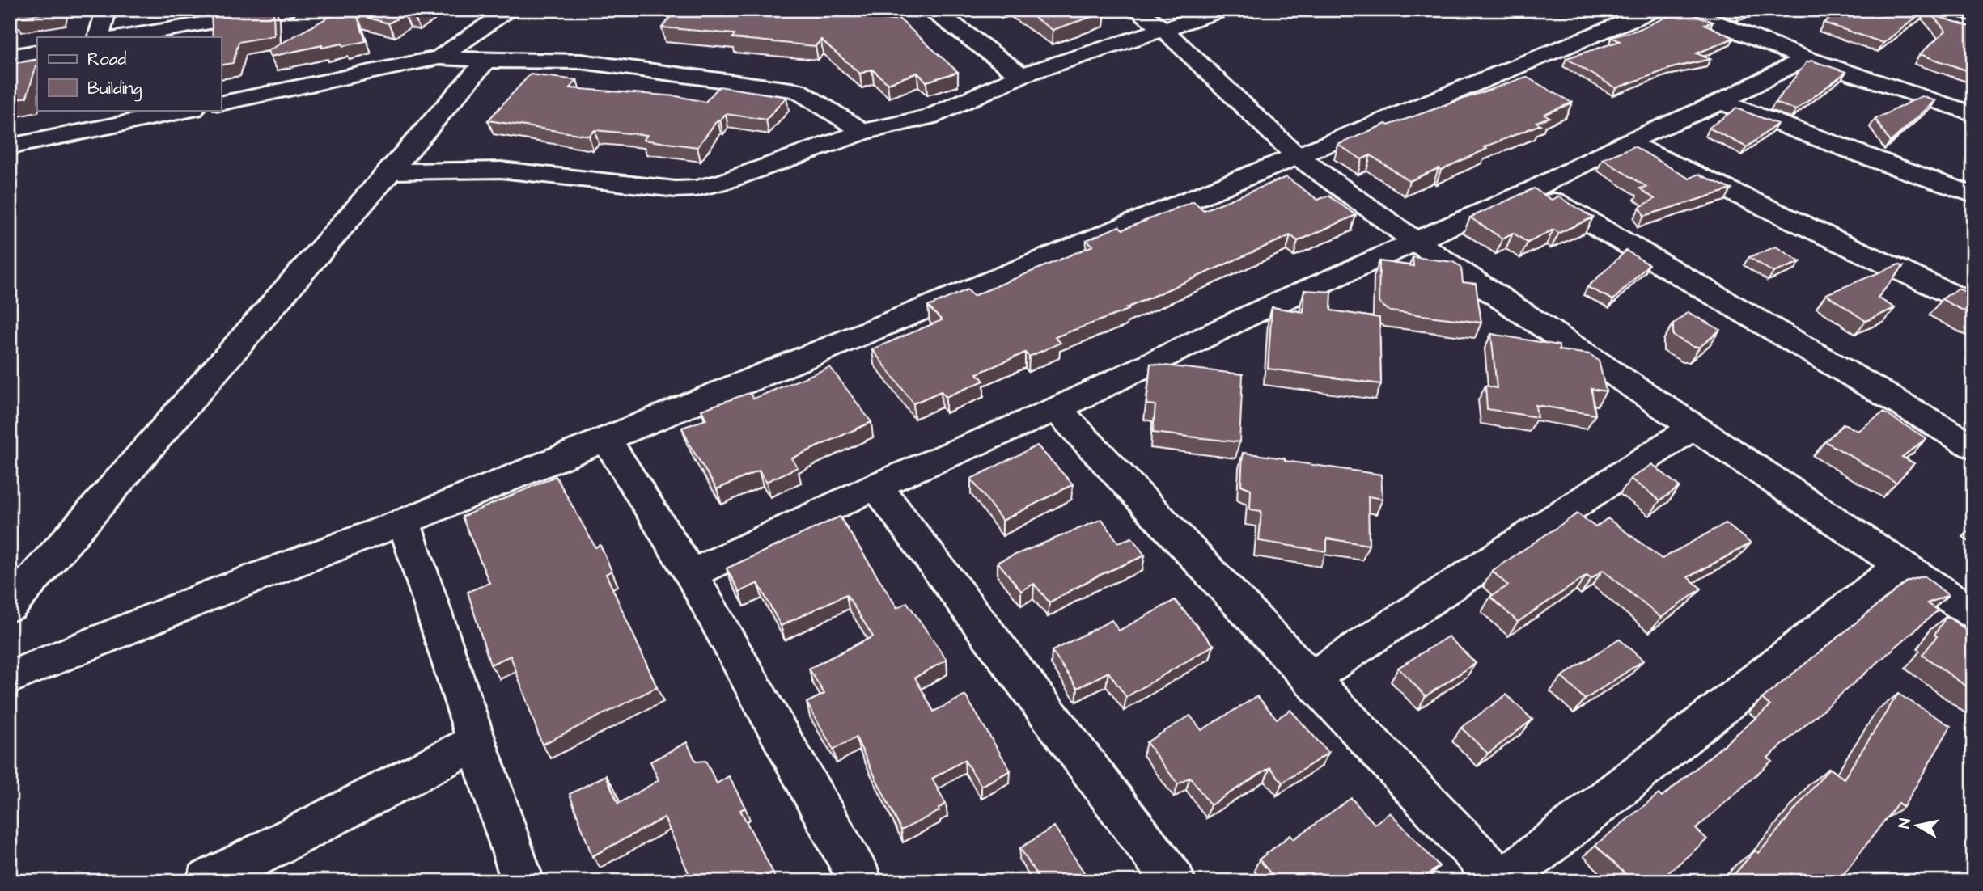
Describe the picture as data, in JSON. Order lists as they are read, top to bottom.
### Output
{
  "legend": ["Road", "Building"],
  "north": "left"
}
